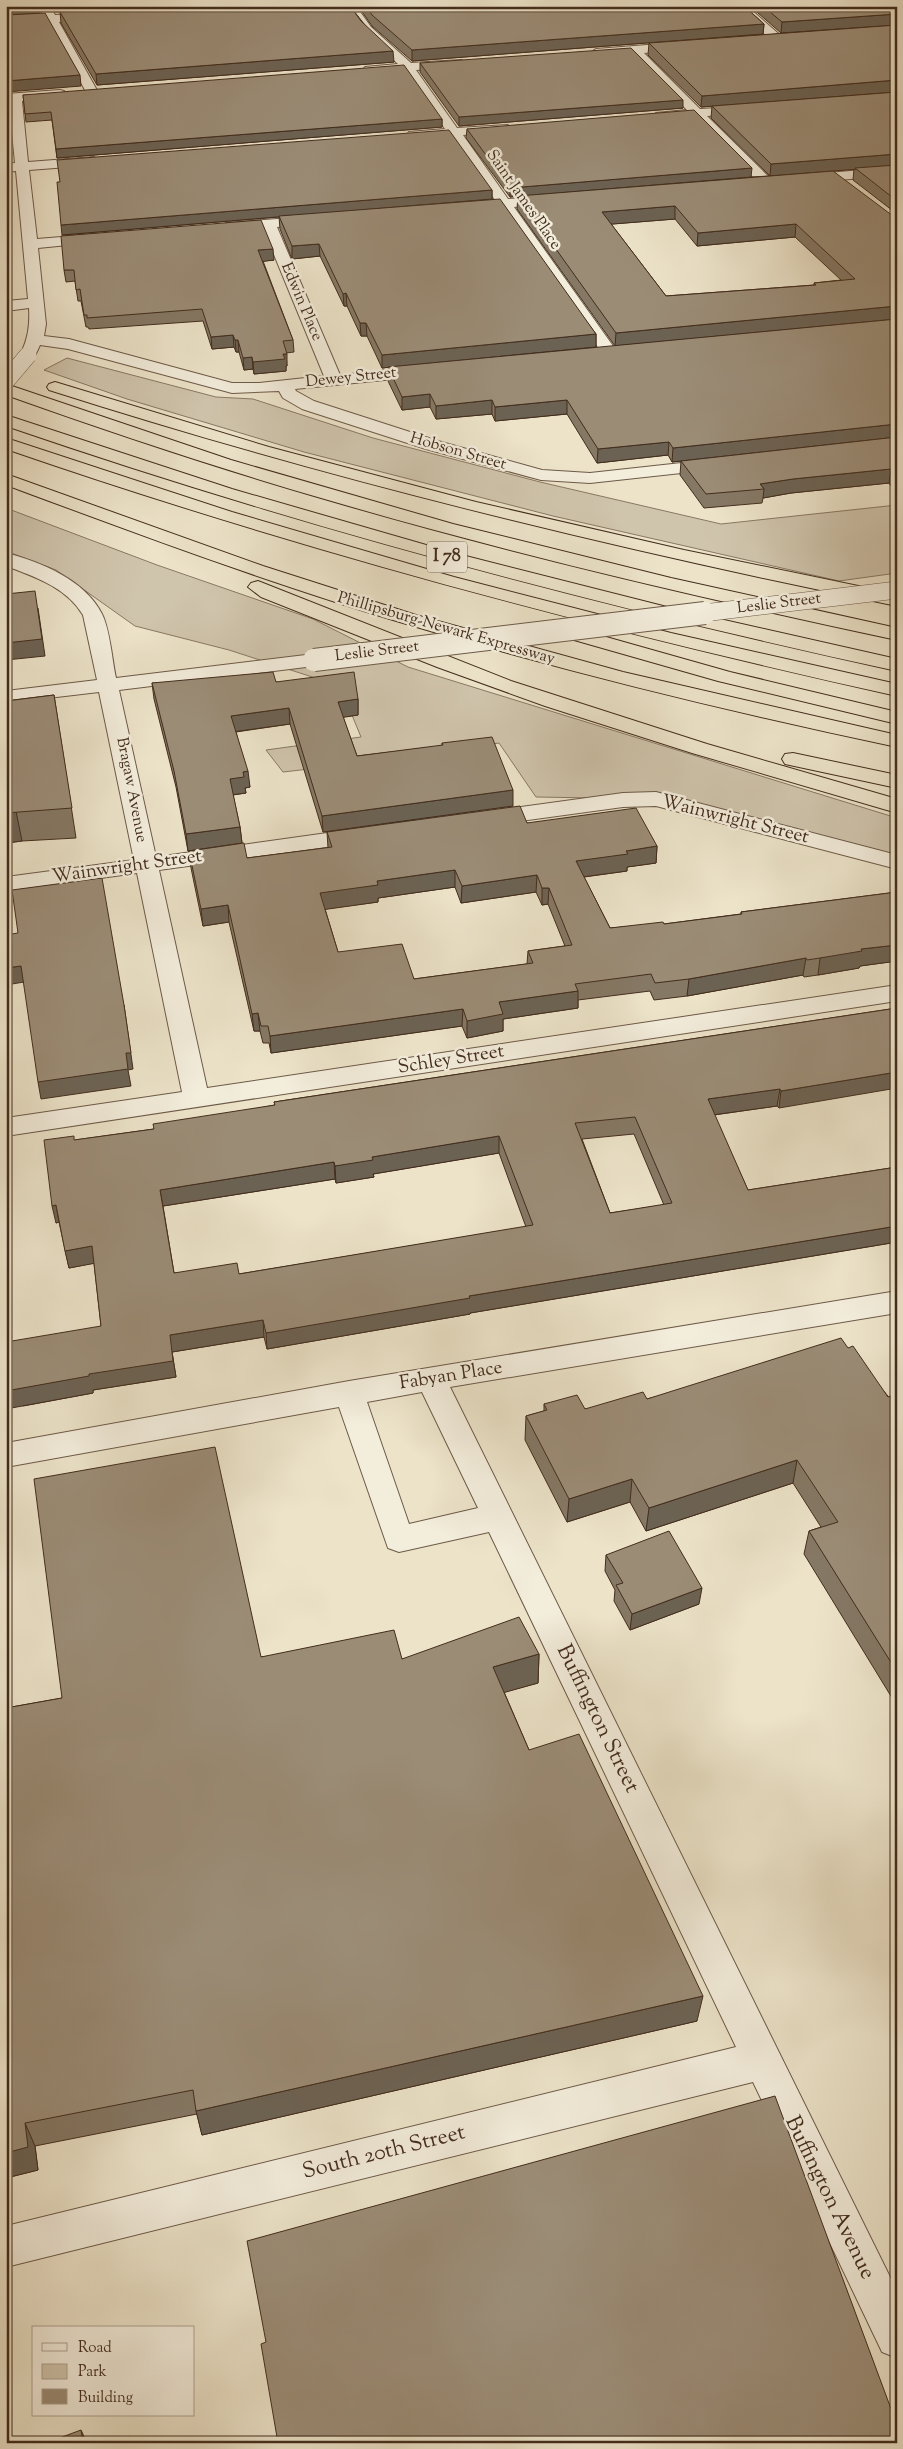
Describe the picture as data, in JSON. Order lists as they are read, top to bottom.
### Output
{
  "streets": {
    "highway": ["I 78", "Phillipsburg-Newark Expressway"],
    "street": [
      "Saint James Place",
      "Edwin Place",
      "Dewey Street",
      "Hobson Street",
      "Leslie Street",
      "Bragaw Avenue",
      "Wainwright Street",
      "Schley Street",
      "Fabyan Place",
      "Buffington Street",
      "South 20th Street",
      "Buffington Avenue"
    ]
  },
  "crossings": [
    ["Edwin Place", "Dewey Street"],
    ["Dewey Street", "Hobson Street"],
    ["Leslie Street", "Bragaw Avenue"],
    ["Bragaw Avenue", "Wainwright Street"],
    ["Bragaw Avenue", "Schley Street"],
    ["Fabyan Place", "Buffington Street"],
    ["Buffington Street", "South 20th Street"],
    ["Buffington Street", "Buffington Avenue"],
    ["South 20th Street", "Buffington Avenue"]
  ],
  "legend": ["Road", "Park", "Building"]
}
